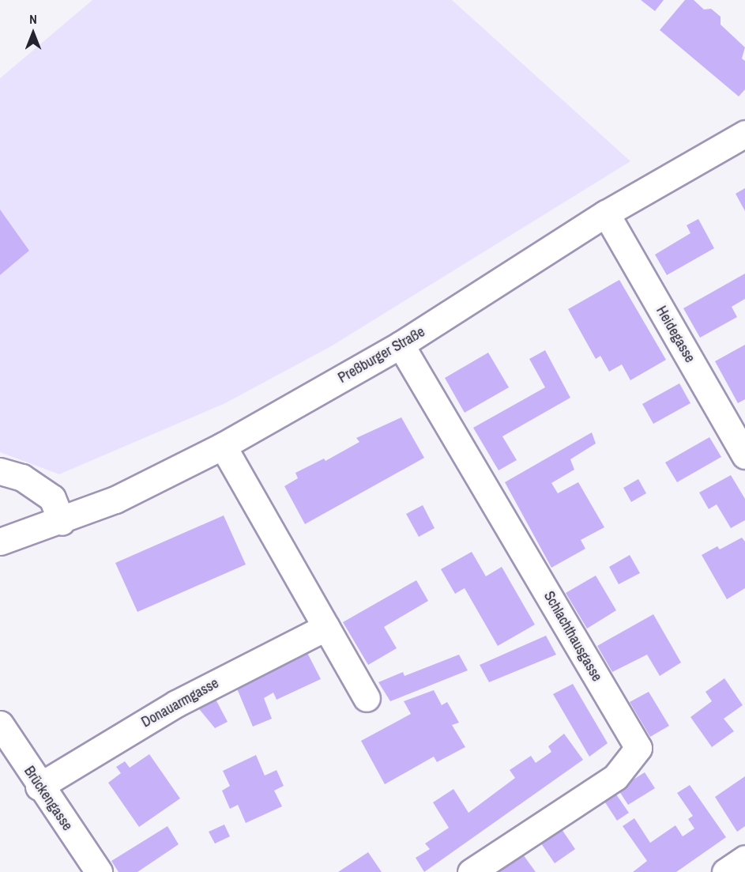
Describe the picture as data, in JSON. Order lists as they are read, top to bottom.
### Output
{
  "streets": {
    "street": [
      "Heidegasse",
      "Preßburger Straße",
      "Schlachthausgasse",
      "Donauarmgasse",
      "Brückengasse"
    ]
  },
  "crossings": [
    ["Heidegasse", "Preßburger Straße"],
    ["Preßburger Straße", "Schlachthausgasse"],
    ["Donauarmgasse", "Brückengasse"]
  ],
  "north": "top"
}
